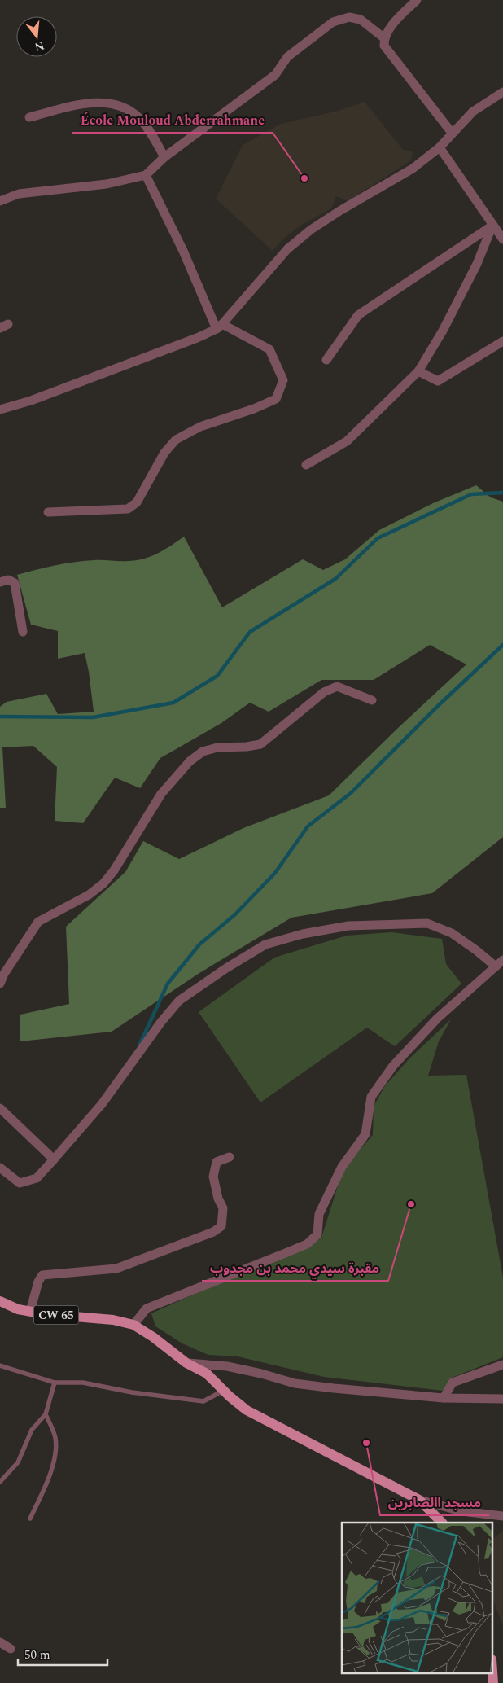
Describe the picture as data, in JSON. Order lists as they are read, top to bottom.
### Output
{
  "streets": {
    "main road": ["CW 65"]
  },
  "places": ["École Mouloud Abderrahmane", "مقبرة سيدي محمد بن مجدوب", "مسجد االصابرين"],
  "scale_bar": "50 m",
  "north": "bottom"
}
